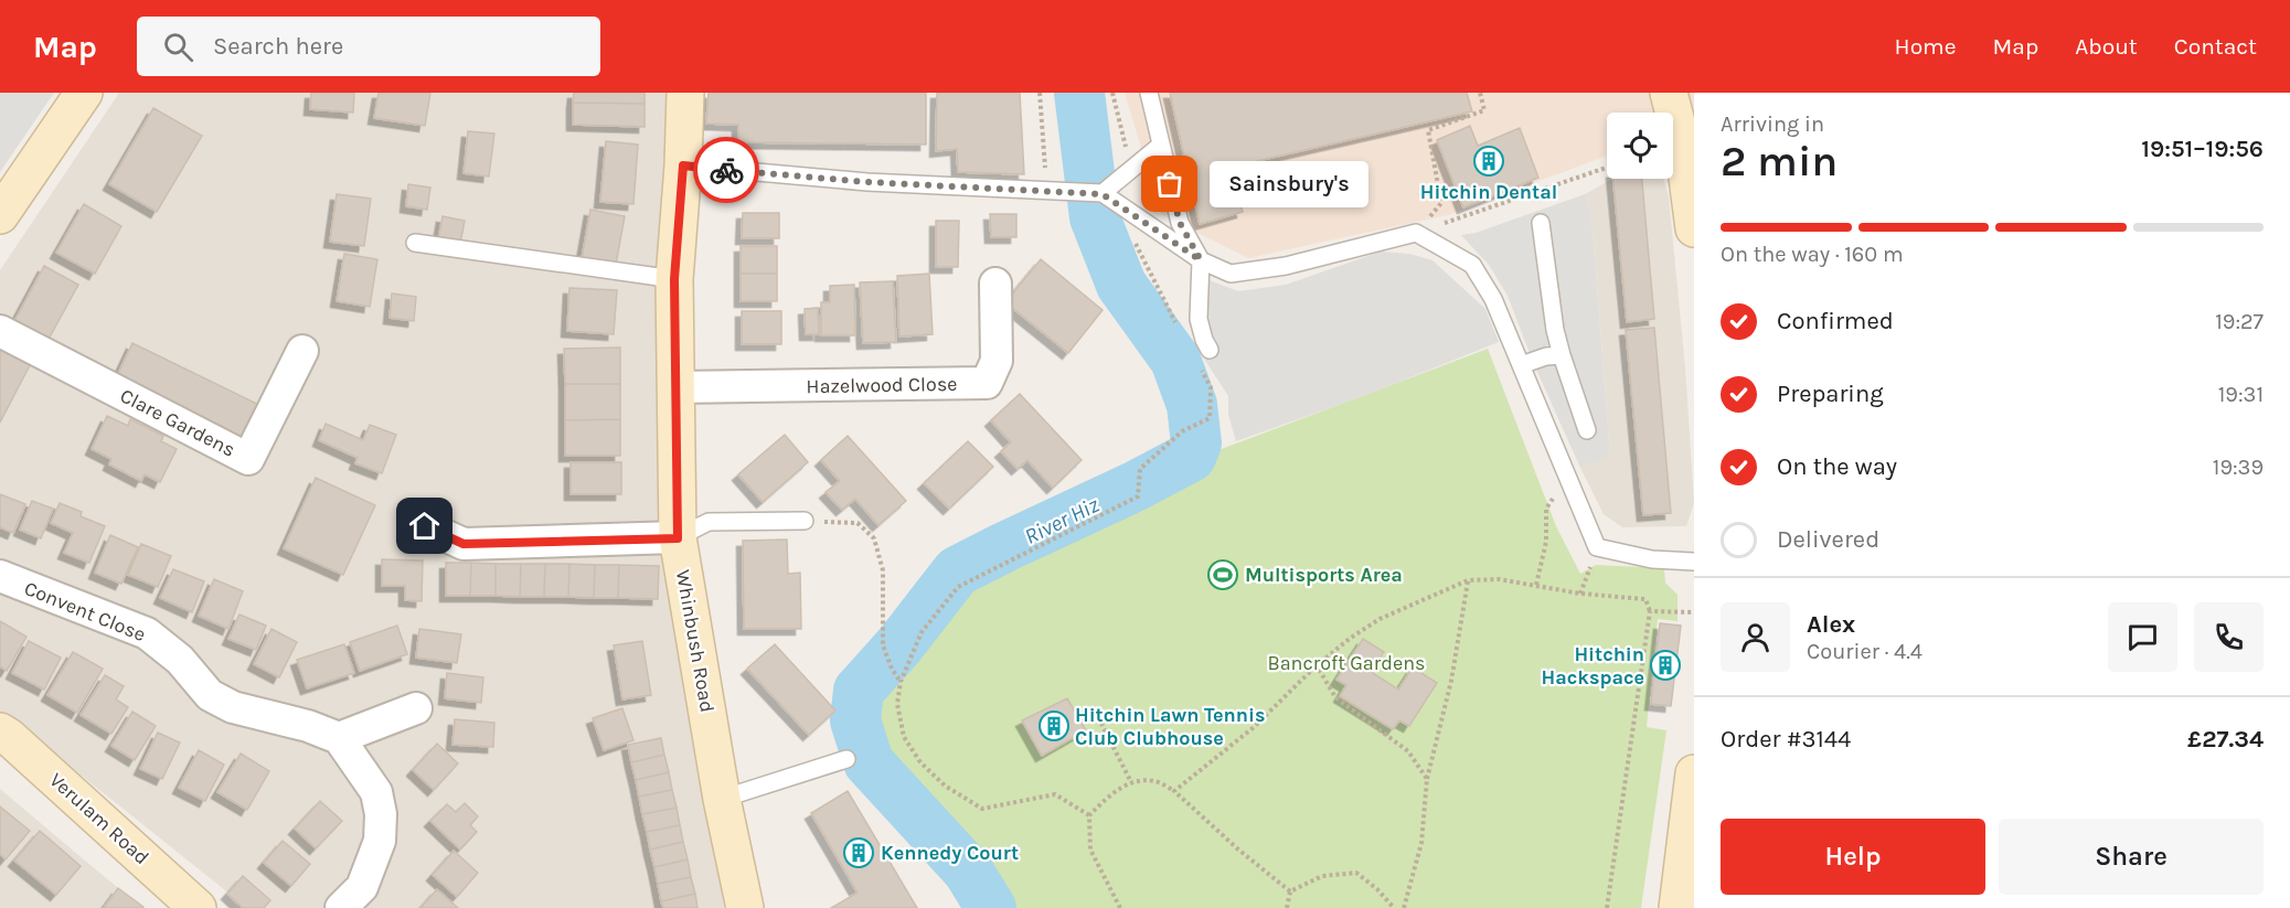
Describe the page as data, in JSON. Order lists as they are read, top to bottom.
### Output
{
  "streets": {
    "street": [
      "Hazelwood Close",
      "Clare Gardens",
      "Convent Close",
      "Whinbush Road",
      "Verulam Road"
    ]
  },
  "crossings": [
    ["Hazelwood Close", "Whinbush Road"]
  ],
  "water": ["River Hiz"],
  "parks": ["Bancroft Gardens"],
  "places": {
    "building": [
      "Hitchin Dental",
      "Hitchin Hackspace",
      "Hitchin Lawn Tennis Club Clubhouse",
      "Kennedy Court"
    ],
    "other": ["Sainsbury's"],
    "sports": ["Multisports Area"]
  },
  "page": {
    "header": "Map",
    "search": "Search here",
    "nav": [
      "Home",
      "Map",
      "About",
      "Contact"
    ],
    "heading": ["2 min", "Arriving in", "19:51–19:56"],
    "panel": [
      "Alex",
      "Courier · 4.4",
      "Order #3144",
      "£27.34"
    ],
    "bubble": "Sainsbury's",
    "bar": "On the way · 160 m",
    "list": [
      ["Confirmed", "19:27"],
      ["Preparing", "19:31"],
      ["On the way", "19:39"],
      "Delivered"
    ],
    "buttons": ["Help", "Share"]
  }
}
